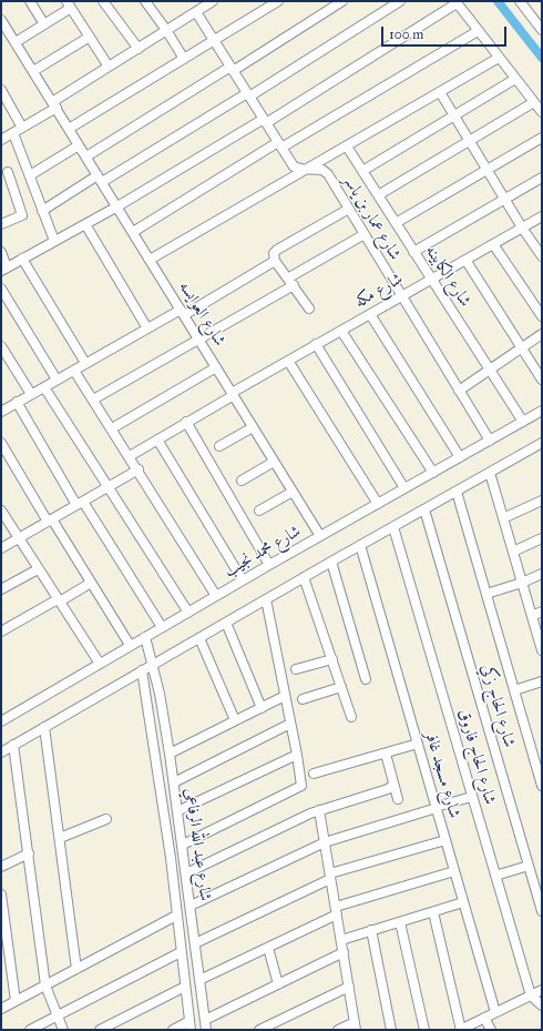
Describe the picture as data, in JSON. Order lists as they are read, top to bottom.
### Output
{
  "streets": {
    "street": [
      "شارع عمار بن ياسر",
      "شارع الكابينه",
      "شارع مكه",
      "شارع العوايسه",
      "شارع محمد نجيب",
      "شارع الحاج زكي",
      "شارع الحاج فاروق",
      "شارع مسجد غافر",
      "شارع عبد الله الرفاعي"
    ]
  },
  "crossings": [
    ["شارع عمار بن ياسر", "شارع مكه"],
    ["شارع عمار بن ياسر", "شارع محمد نجيب"],
    ["شارع الكابينه", "شارع مكه"],
    ["شارع الكابينه", "شارع محمد نجيب"],
    ["شارع مكه", "شارع العوايسه"],
    ["شارع العوايسه", "شارع محمد نجيب"],
    ["شارع محمد نجيب", "شارع عبد الله الرفاعي"]
  ],
  "scale_bar": "100 m"
}
